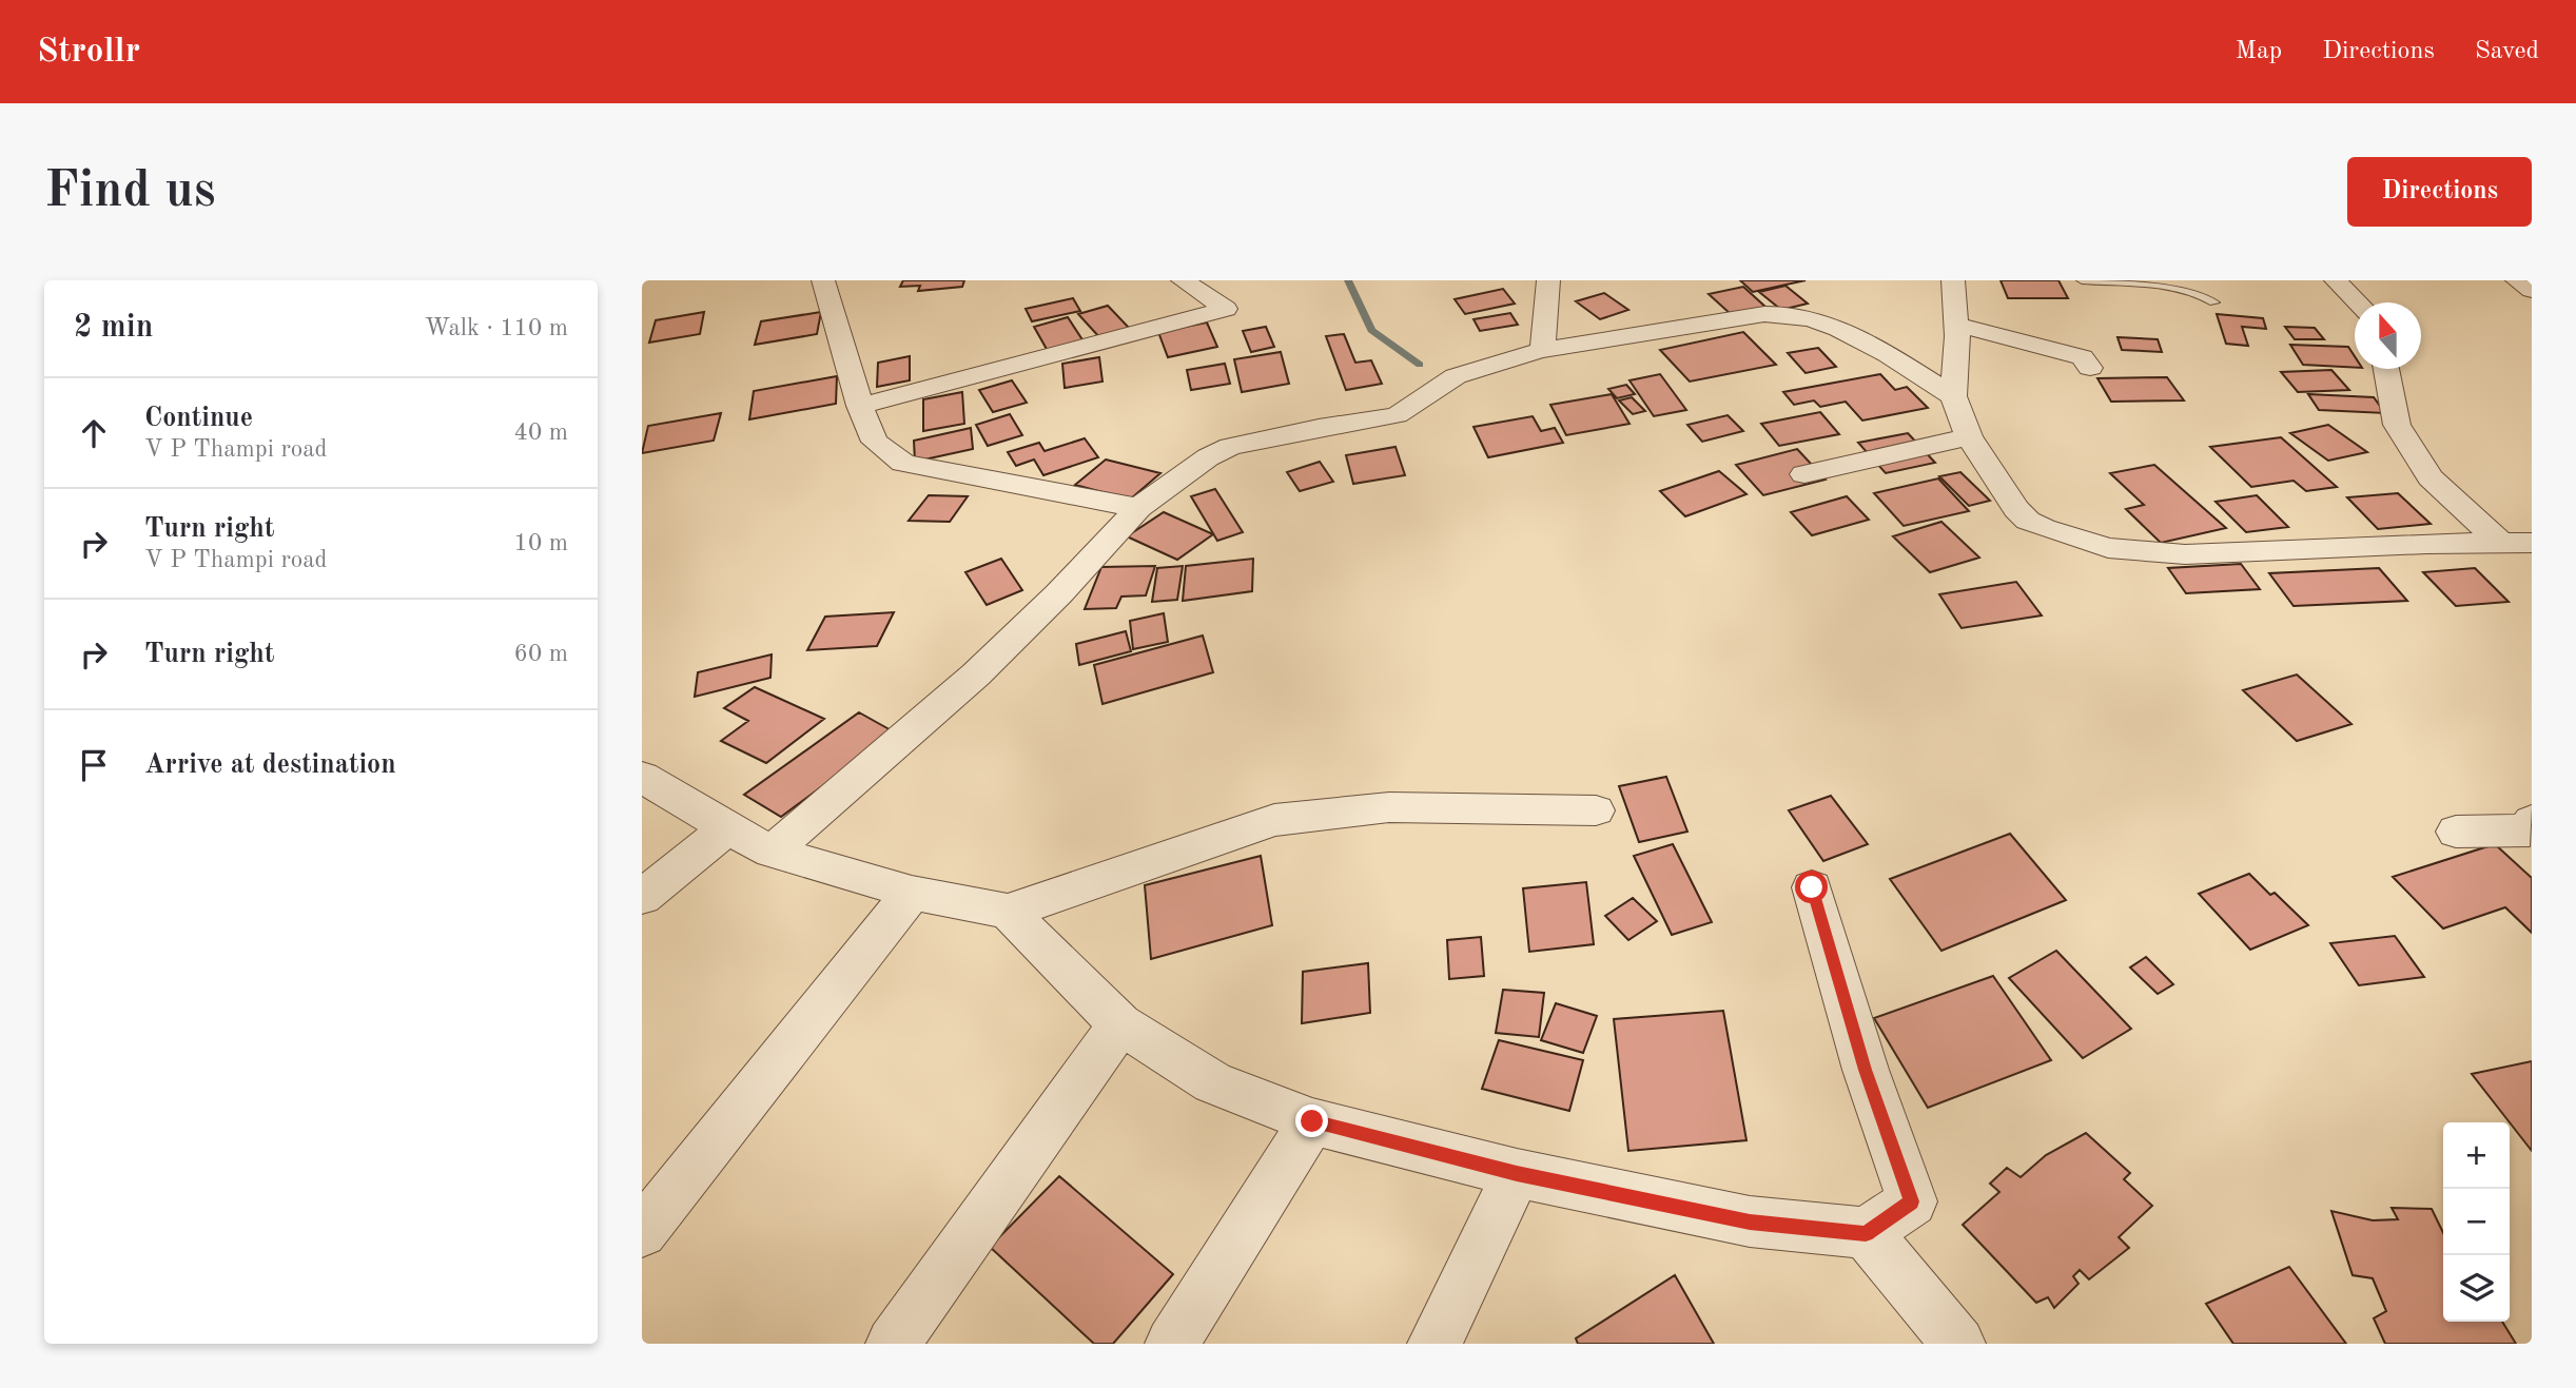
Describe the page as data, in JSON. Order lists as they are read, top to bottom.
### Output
{
  "north": "top",
  "page": {
    "header": "Strollr",
    "nav": ["Map", "Directions", "Saved"],
    "buttons": "Directions",
    "title": "Find us",
    "heading": ["2 min", "Walk · 110 m"],
    "list": [
      ["Continue", "V P Thampi road", "40 m"],
      ["Turn right", "V P Thampi road", "10 m"],
      ["Turn right", "60 m"],
      "Arrive at destination"
    ],
    "map_buttons": ["+", "−"]
  }
}
